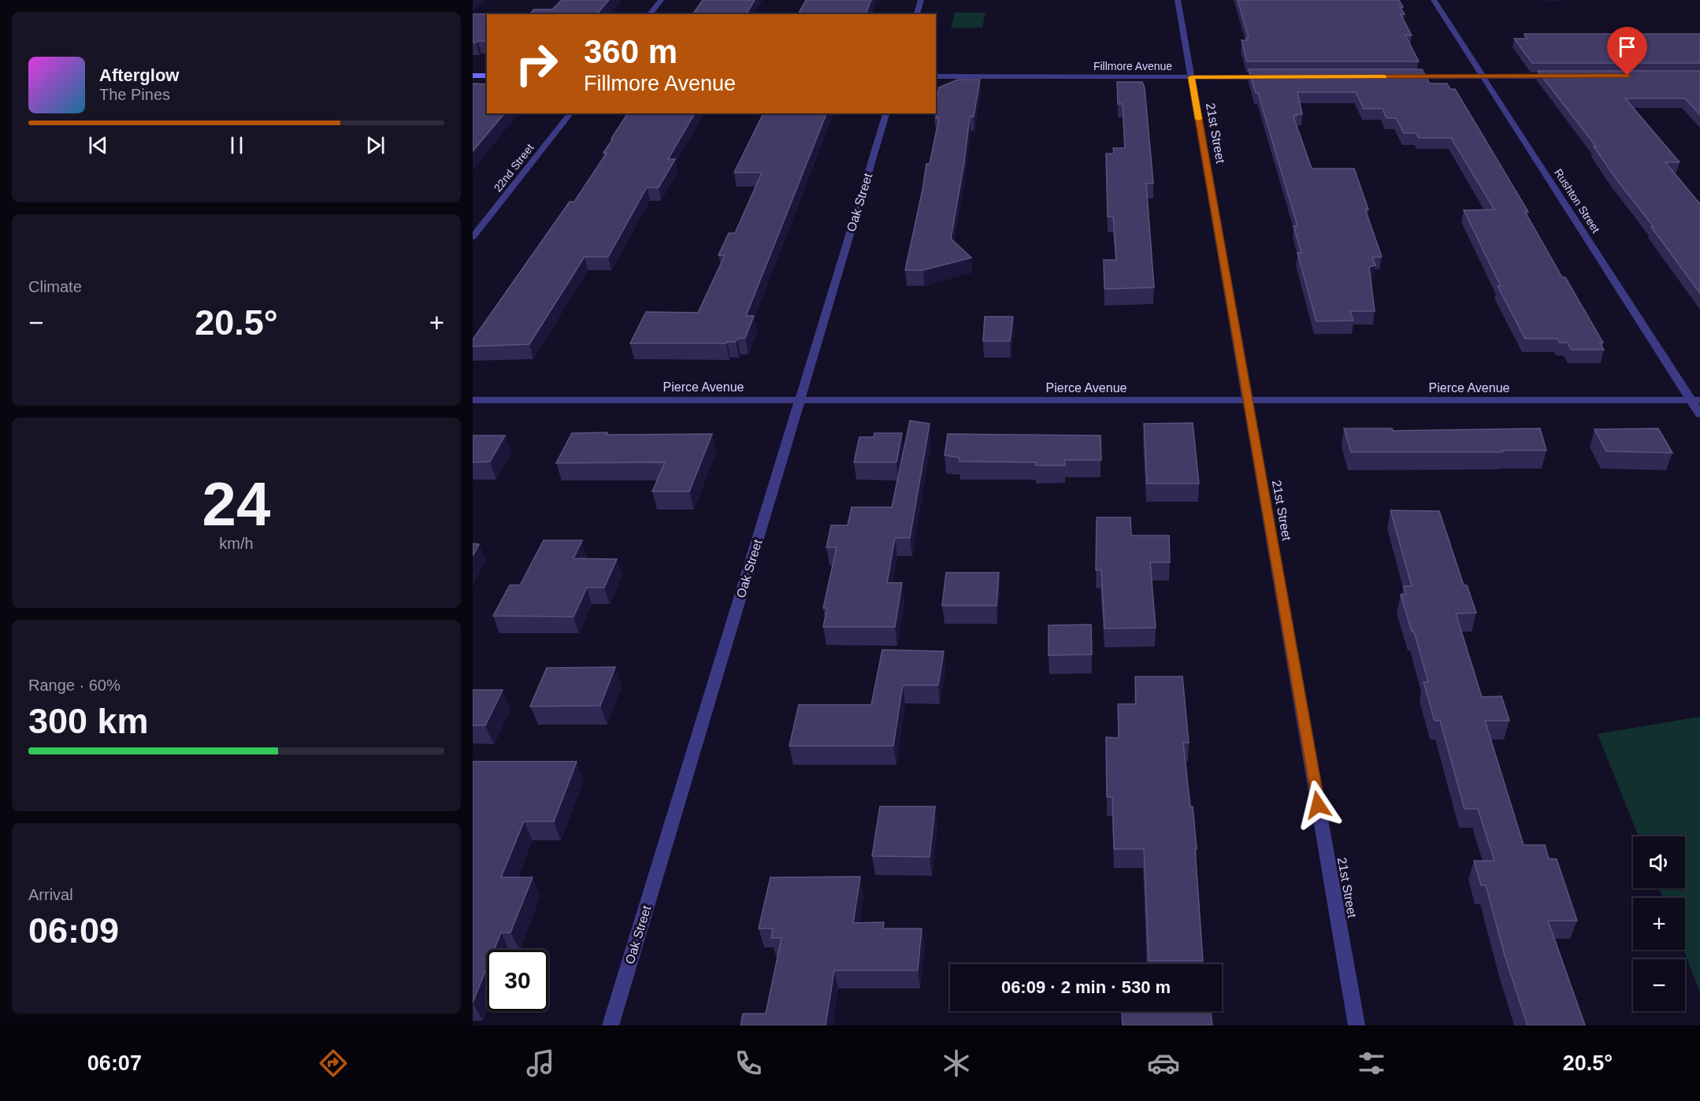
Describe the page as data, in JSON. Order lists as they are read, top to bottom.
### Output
{
  "streets": {
    "street": [
      "Fillmore Avenue",
      "21st Street",
      "22nd Street",
      "Rushton Street",
      "Oak Street",
      "Pierce Avenue"
    ]
  },
  "crossings": [
    ["Fillmore Avenue", "21st Street"],
    ["21st Street", "Pierce Avenue"],
    ["Rushton Street", "Pierce Avenue"],
    ["Oak Street", "Pierce Avenue"]
  ],
  "page": {
    "turn": ["360 m", "Fillmore Avenue"],
    "song": ["Afterglow", "The Pines"],
    "tile": [
      "Climate",
      ["24", "km/h"],
      ["Range · 60%", "300 km"],
      ["Arrival", "06:09"]
    ],
    "heat": ["−", "20.5°", "+"],
    "map_buttons": ["+", "−"],
    "limit": "30",
    "trip": "06:09 · 2 min · 530 m",
    "tabs": ["06:07", "20.5°"]
  }
}
